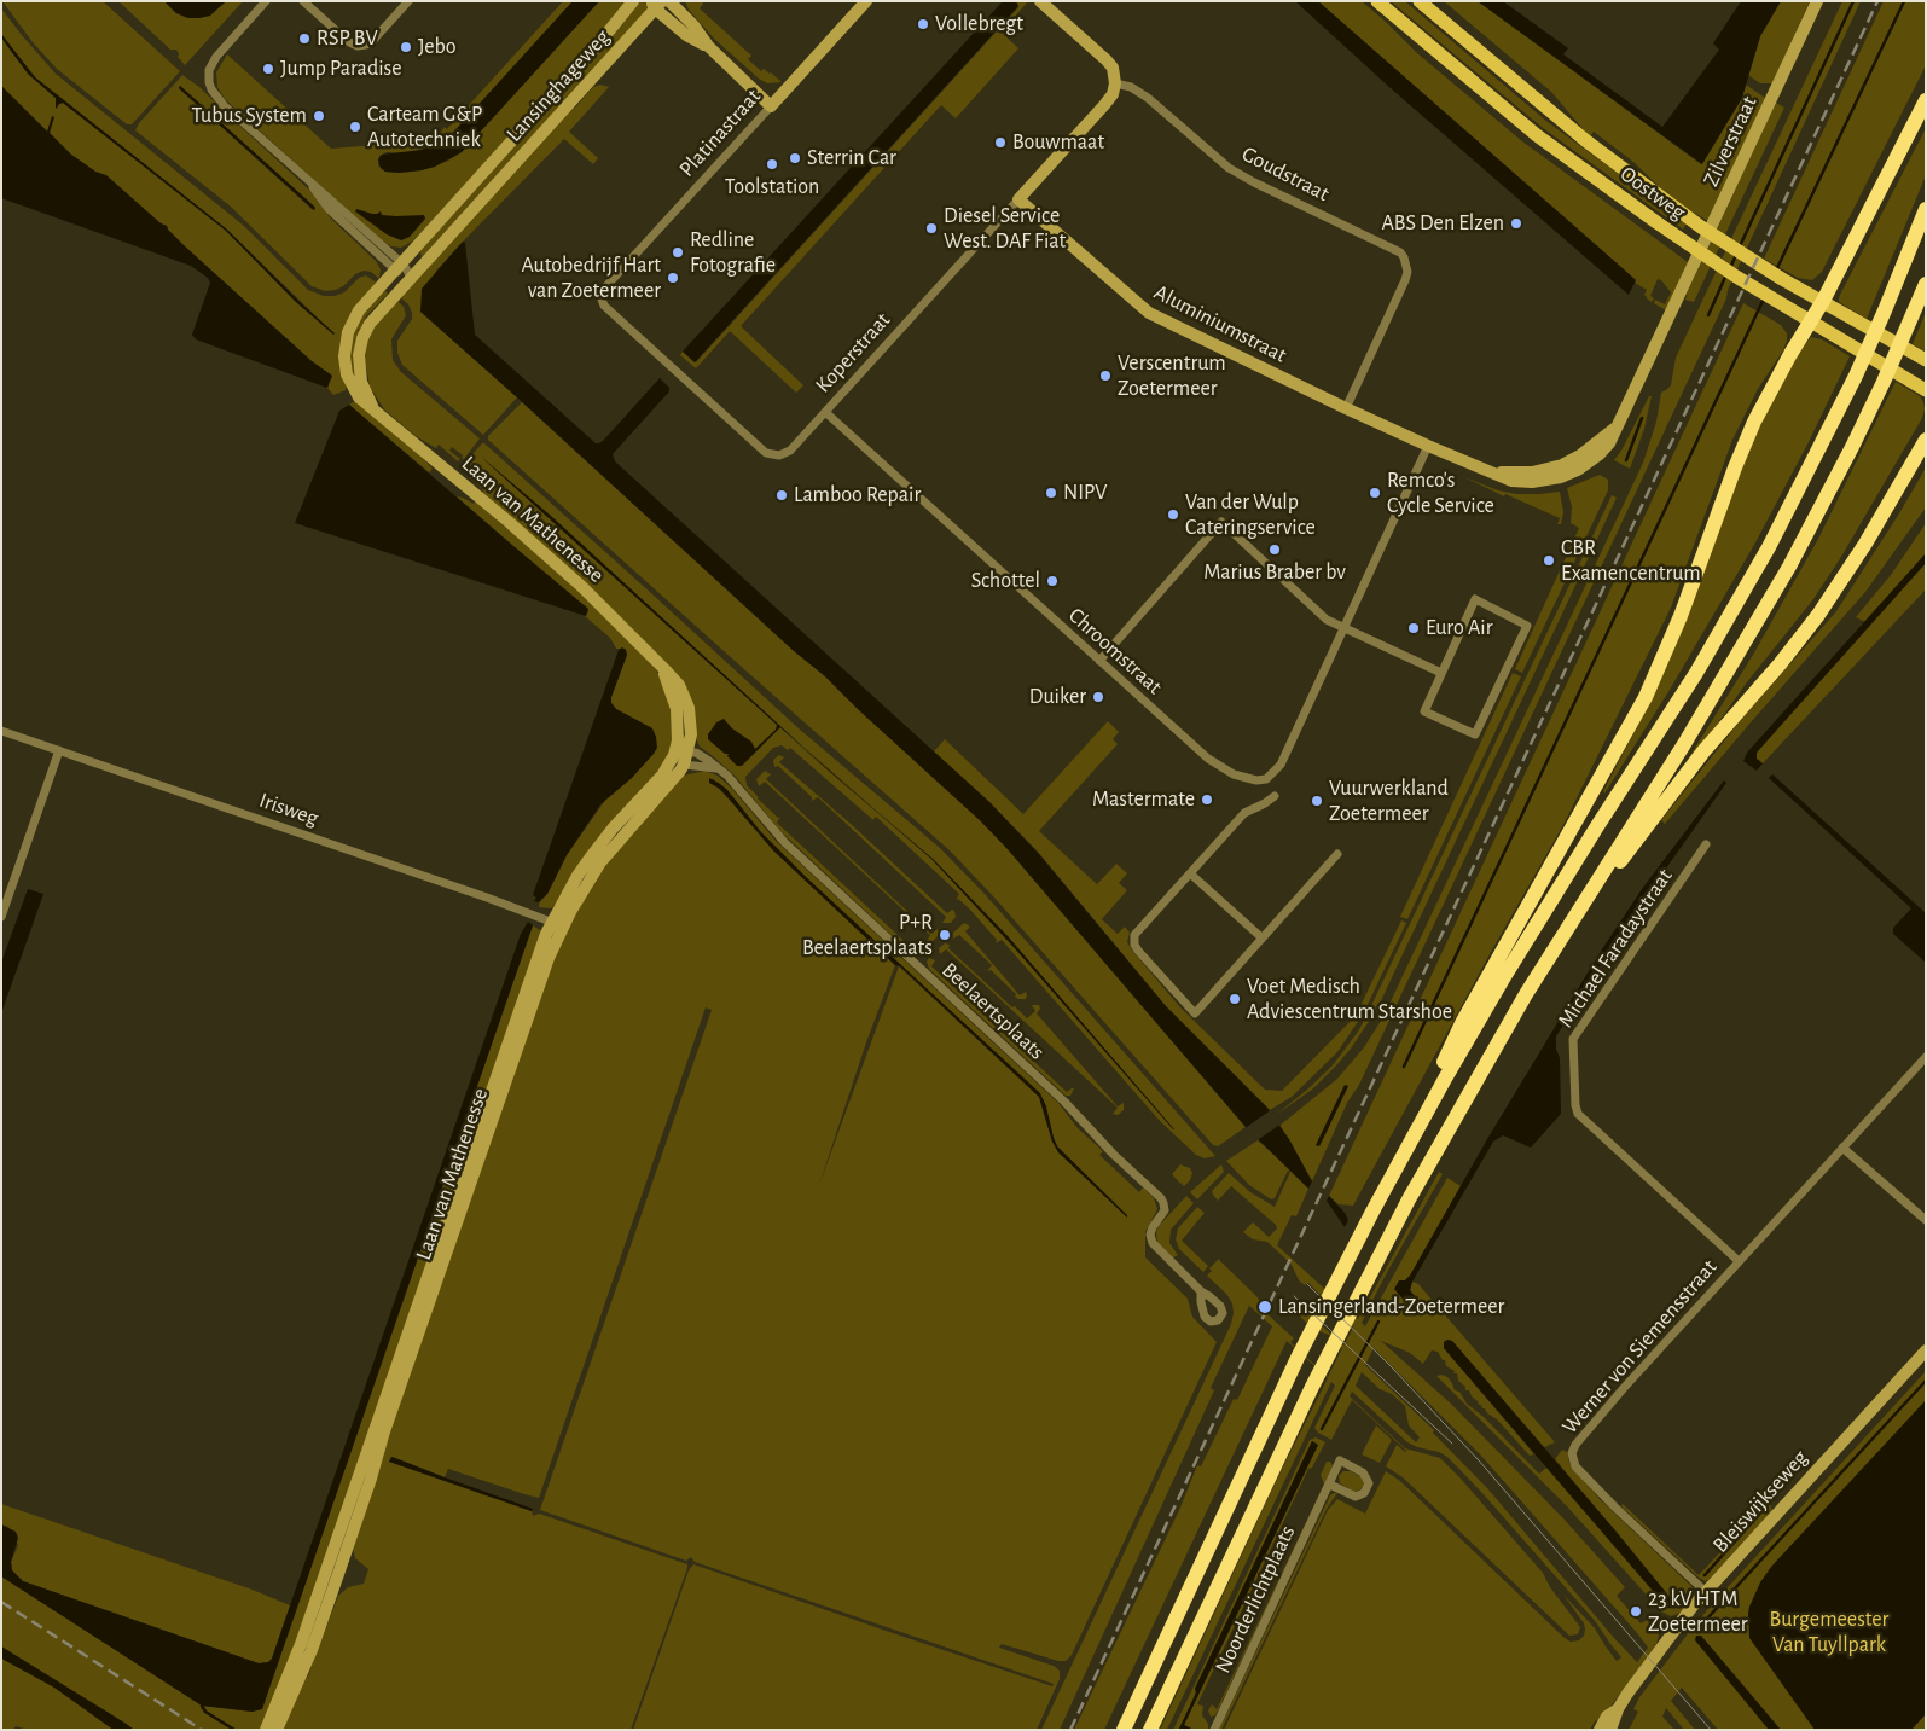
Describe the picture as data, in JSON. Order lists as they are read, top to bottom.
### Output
{
  "streets": {
    "main road": ["Oostweg"],
    "street": [
      "Lansinghageweg",
      "Platinastraat",
      "Zilverstraat",
      "Goudstraat",
      "Aluminiumstraat",
      "Koperstraat",
      "Laan van Mathenesse",
      "Chroomstraat",
      "Irisweg",
      "Michael Faradaystraat",
      "Beelaertsplaats",
      "Werner von Siemensstraat",
      "Bleiswijkseweg",
      "Noorderlichtplaats"
    ]
  },
  "crossings": [
    ["Lansinghageweg", "Laan van Mathenesse"],
    ["Platinastraat", "Koperstraat"],
    ["Zilverstraat", "Aluminiumstraat"],
    ["Zilverstraat", "Chroomstraat"],
    ["Goudstraat", "Aluminiumstraat"],
    ["Goudstraat", "Koperstraat"],
    ["Aluminiumstraat", "Koperstraat"],
    ["Aluminiumstraat", "Chroomstraat"],
    ["Koperstraat", "Chroomstraat"],
    ["Laan van Mathenesse", "Irisweg"],
    ["Laan van Mathenesse", "Beelaertsplaats"],
    ["Michael Faradaystraat", "Werner von Siemensstraat"],
    ["Werner von Siemensstraat", "Bleiswijkseweg"]
  ],
  "parks": ["Burgemeester Van Tuyllpark"],
  "places": [
    "Vollebregt",
    "RSP BV",
    "Jebo",
    "Jump Paradise",
    "Tubus System",
    "Carteam G&P Autotechniek",
    "Bouwmaat",
    "Sterrin Car",
    "Toolstation",
    "ABS Den Elzen",
    "Diesel Service West. DAF Fiat",
    "Redline Fotografie",
    "Autobedrijf Hart van Zoetermeer",
    "Verscentrum Zoetermeer",
    "NIPV",
    "Remco's Cycle Service",
    "Lamboo Repair",
    "Van der Wulp Cateringservice",
    "Marius Braber bv",
    "CBR Examencentrum",
    "Schottel",
    "Euro Air",
    "Duiker",
    "Mastermate",
    "Vuurwerkland Zoetermeer",
    "P+R Beelaertsplaats",
    "Voet Medisch Adviescentrum Starshoe",
    "Lansingerland-Zoetermeer",
    "23 kV HTM Zoetermeer"
  ]
}
